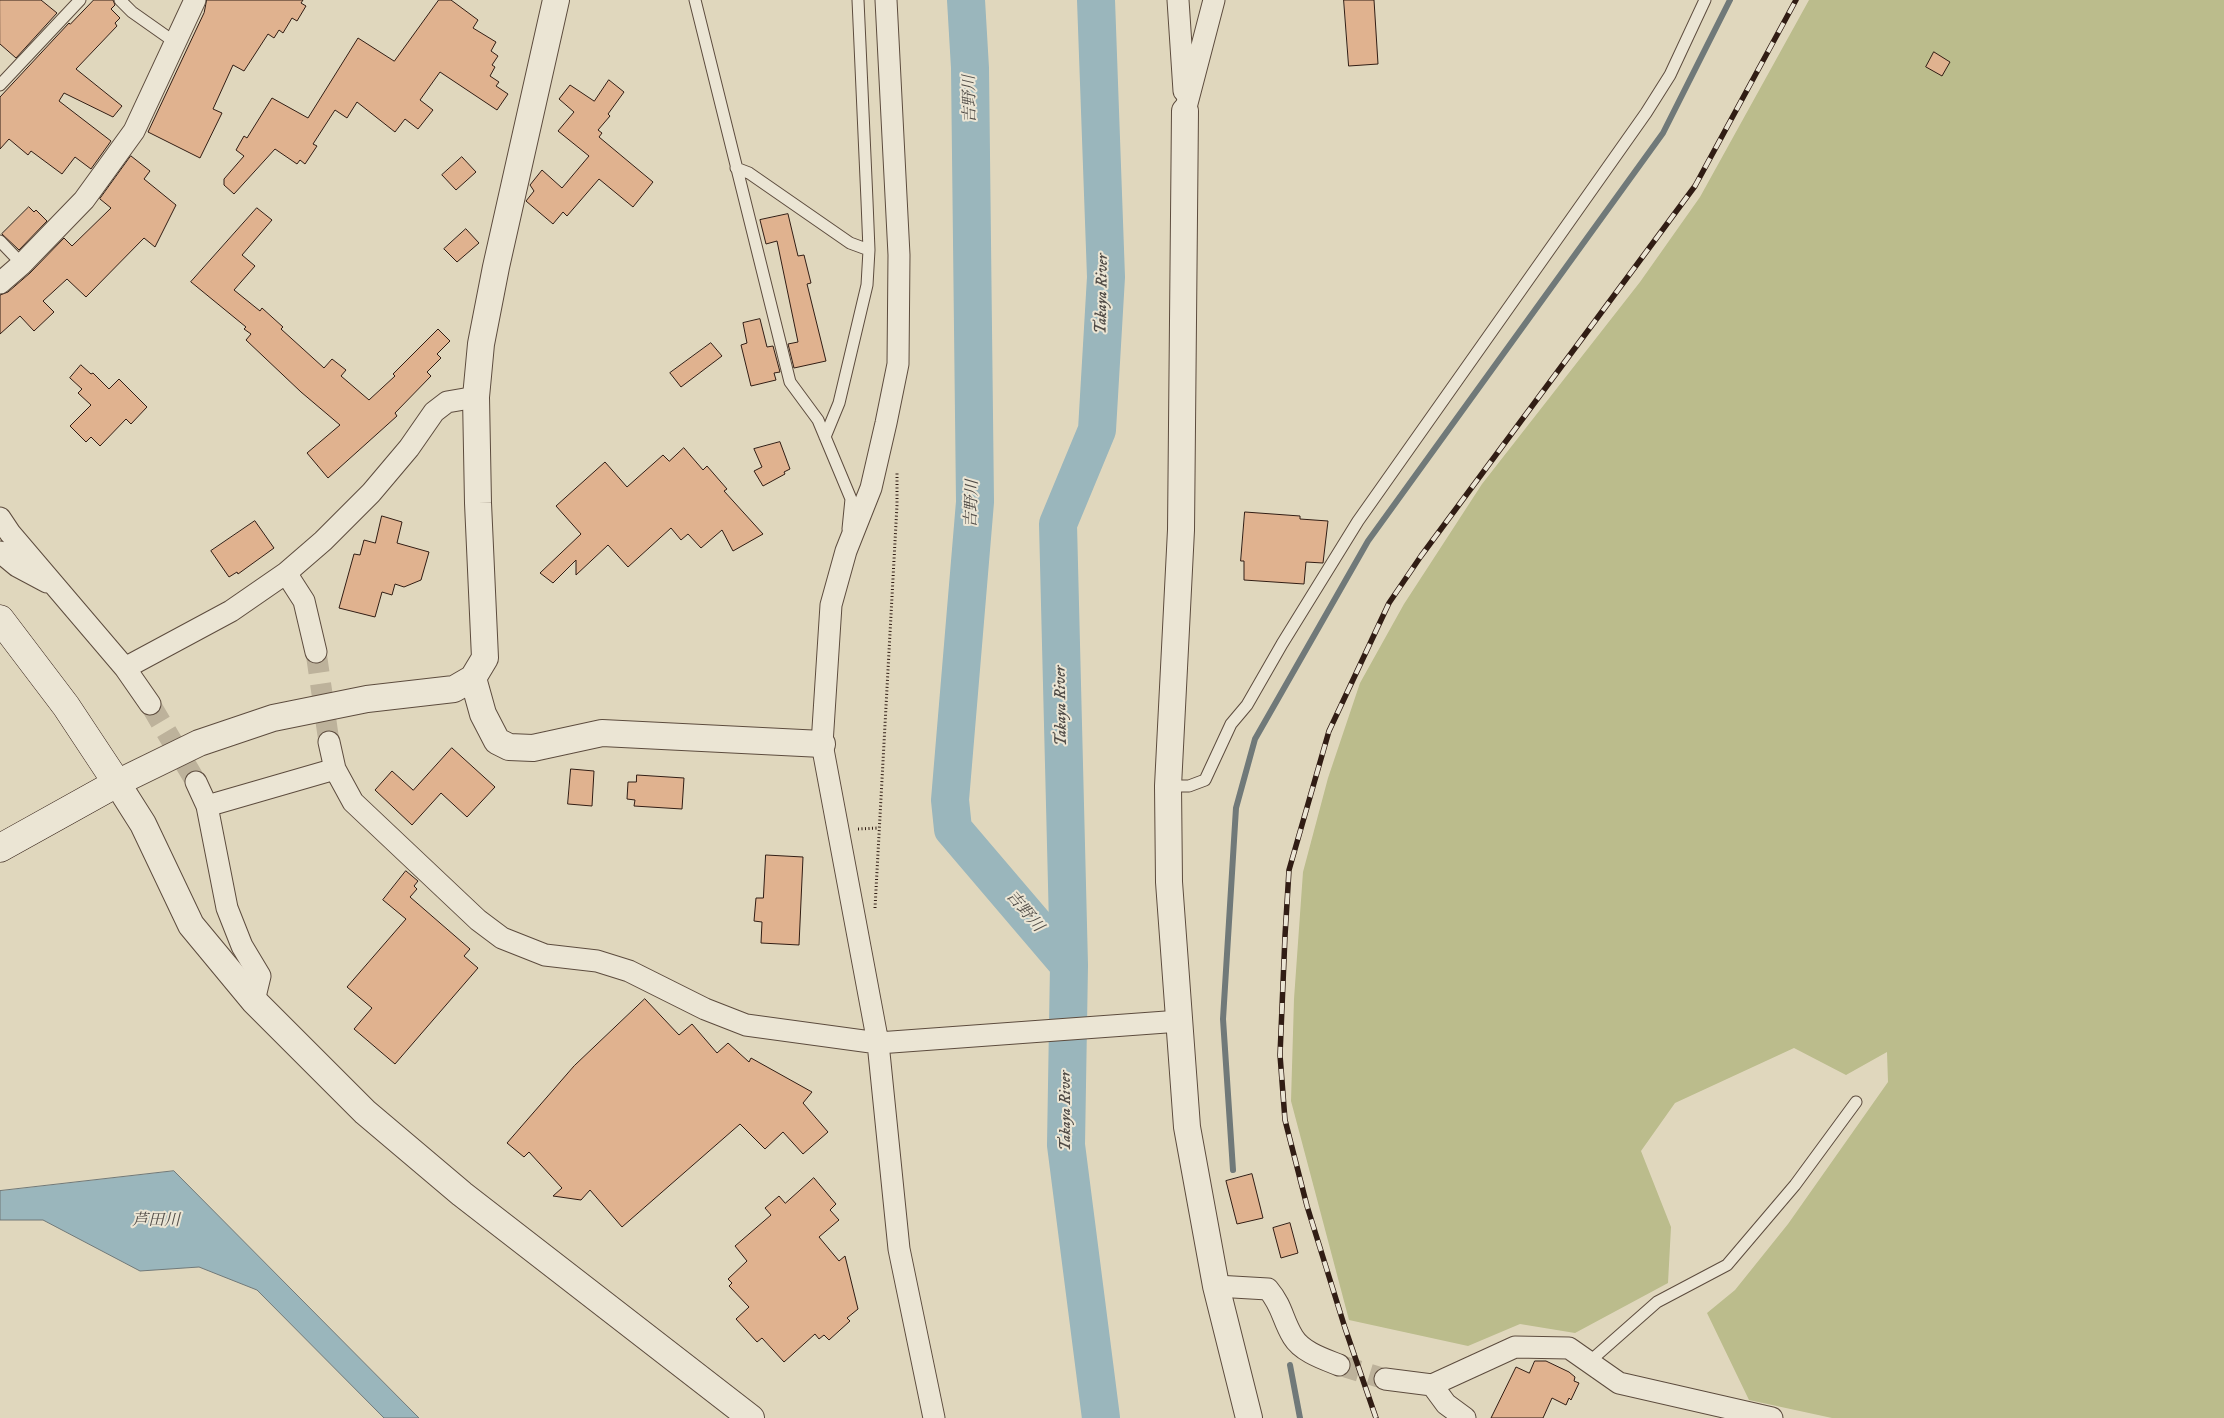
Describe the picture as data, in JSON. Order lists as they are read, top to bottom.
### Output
{
  "water": ["吉野川", "Takaya River", "芦田川"]
}
